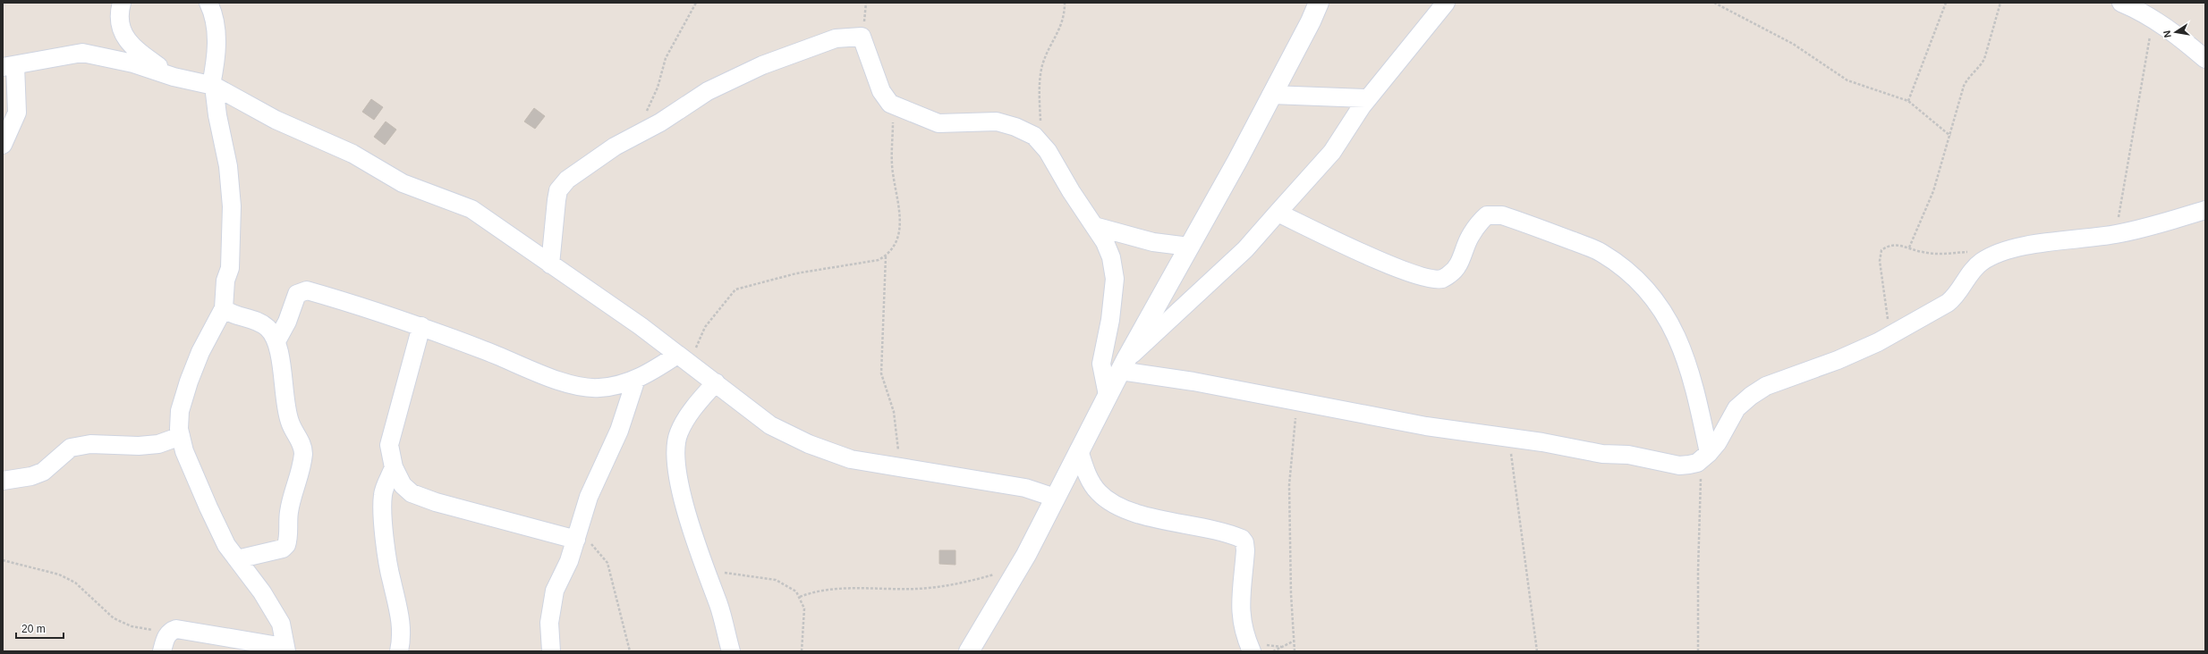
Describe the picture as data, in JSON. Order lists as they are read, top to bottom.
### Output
{
  "scale_bar": "20 m",
  "north": "left"
}
